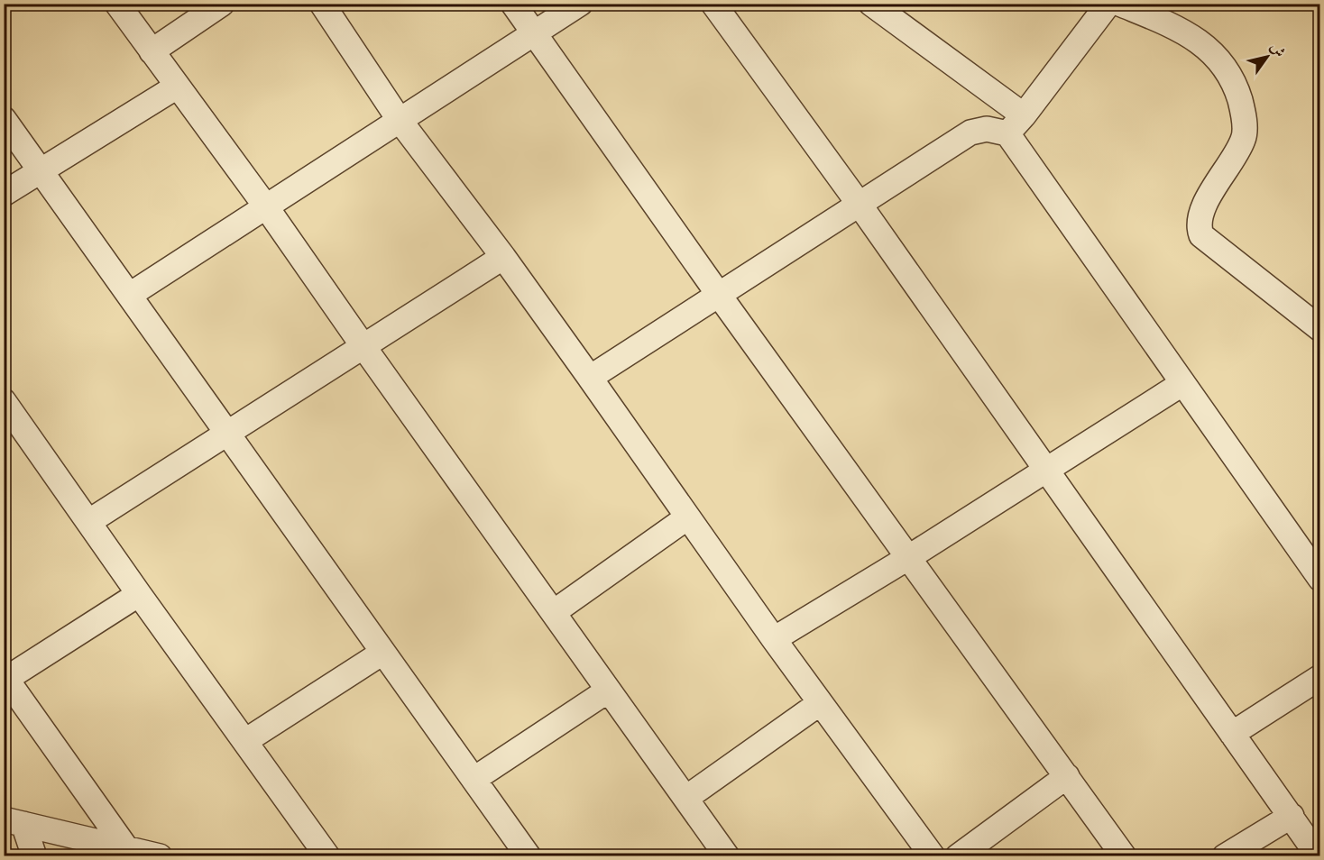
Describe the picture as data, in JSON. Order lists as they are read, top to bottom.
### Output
{
  "north": "top right"
}
